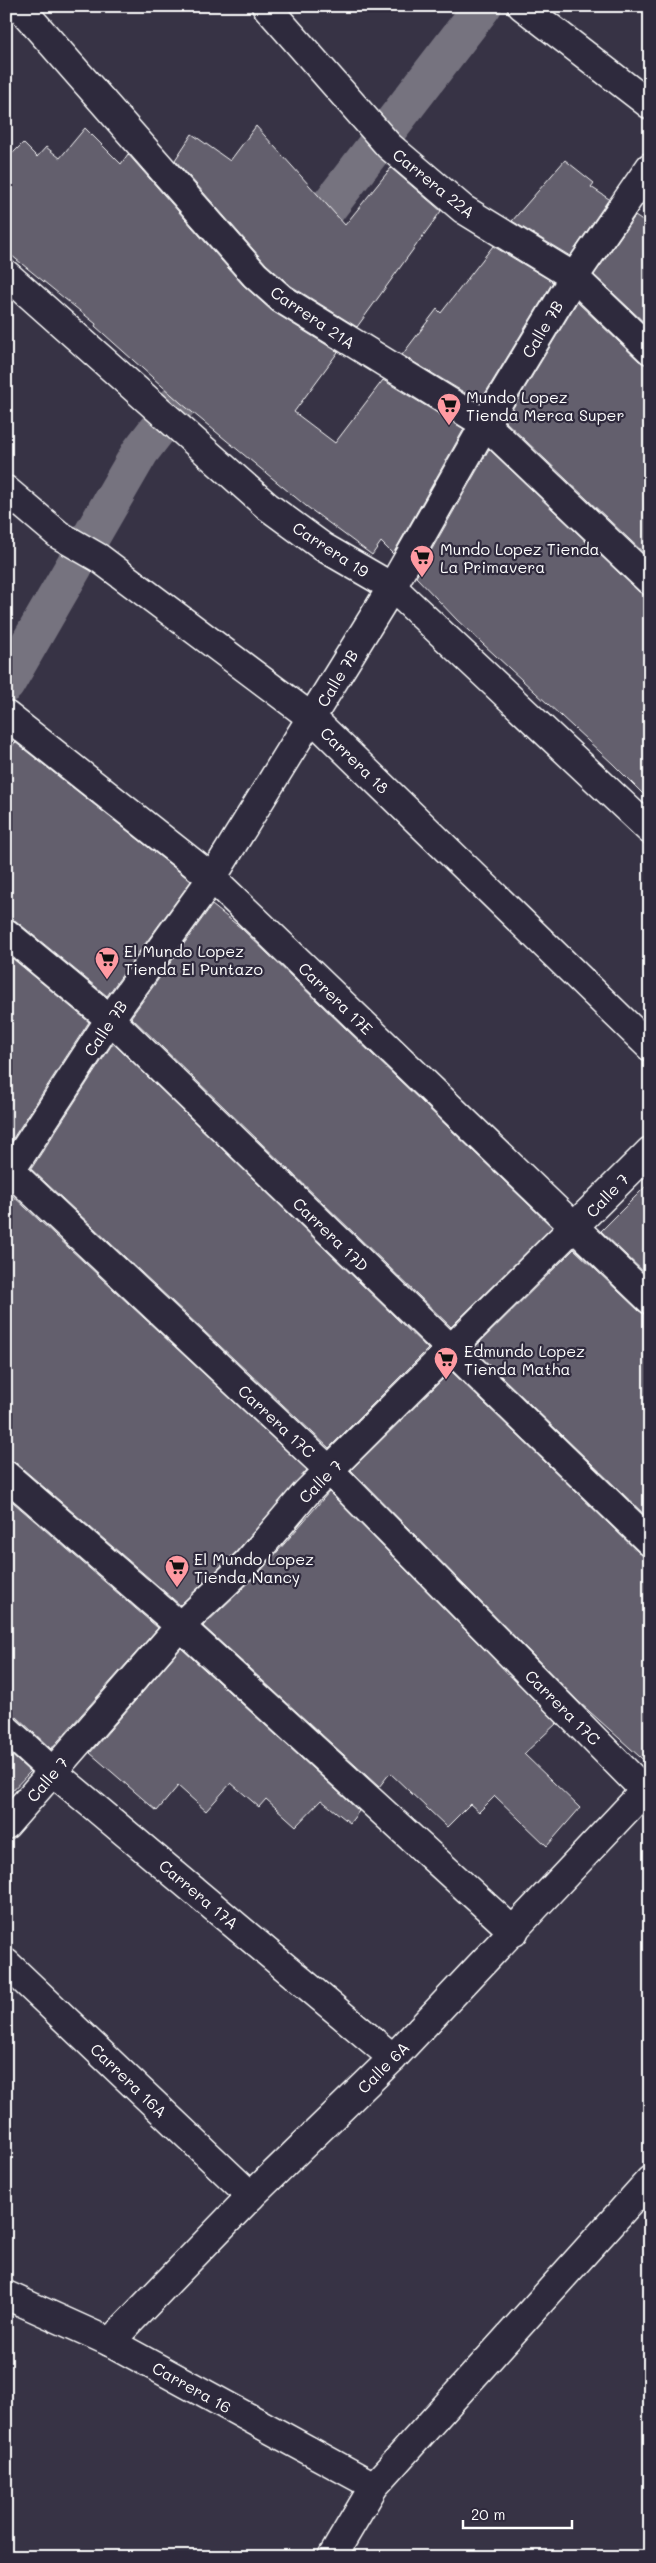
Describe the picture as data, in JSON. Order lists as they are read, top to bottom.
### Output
{
  "streets": {
    "street": [
      "Carrera 22A",
      "Carrera 21A",
      "Calle 7B",
      "Carrera 19",
      "Carrera 18",
      "Carrera 17E",
      "Calle 7",
      "Carrera 17D",
      "Carrera 17C",
      "Carrera 17A",
      "Calle 6A",
      "Carrera 16A",
      "Carrera 16"
    ]
  },
  "crossings": [
    ["Carrera 22A", "Calle 7B"],
    ["Carrera 21A", "Calle 7B"],
    ["Calle 7B", "Carrera 19"],
    ["Calle 7B", "Carrera 18"],
    ["Calle 7B", "Carrera 17E"],
    ["Calle 7B", "Carrera 17D"],
    ["Calle 7B", "Carrera 17C"],
    ["Carrera 17E", "Calle 7"],
    ["Calle 7", "Carrera 17D"],
    ["Calle 7", "Carrera 17C"],
    ["Calle 7", "Carrera 17A"],
    ["Carrera 17C", "Calle 6A"],
    ["Carrera 17A", "Calle 6A"],
    ["Calle 6A", "Carrera 16A"],
    ["Calle 6A", "Carrera 16"]
  ],
  "places": {
    "supermarket": [
      "Mundo Lopez Tienda Merca Super",
      "Mundo Lopez Tienda La Primavera",
      "El Mundo Lopez Tienda El Puntazo",
      "Edmundo Lopez Tienda Matha",
      "El Mundo Lopez Tienda Nancy"
    ]
  },
  "scale_bar": "20 m"
}
